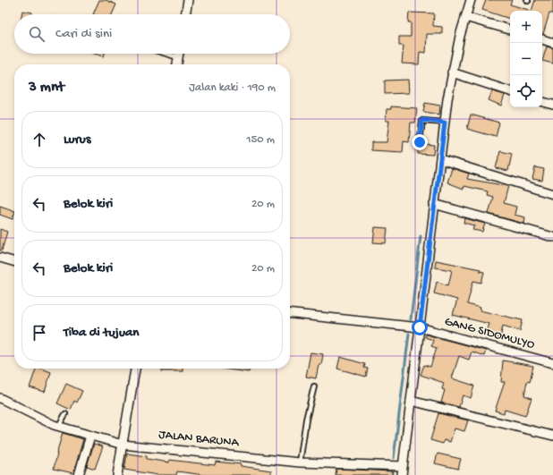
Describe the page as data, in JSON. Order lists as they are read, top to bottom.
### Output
{
  "streets": {
    "street": ["GANG SIDOMULYO", "JALAN BARUNA"]
  },
  "page": {
    "map_buttons": ["+", "−"],
    "search": "Cari di sini",
    "heading": ["3 mnt", "Jalan kaki · 190 m"],
    "list": [
      ["Lurus", "150 m"],
      ["Belok kiri", "20 m"],
      ["Belok kiri", "20 m"],
      "Tiba di tujuan"
    ]
  }
}
